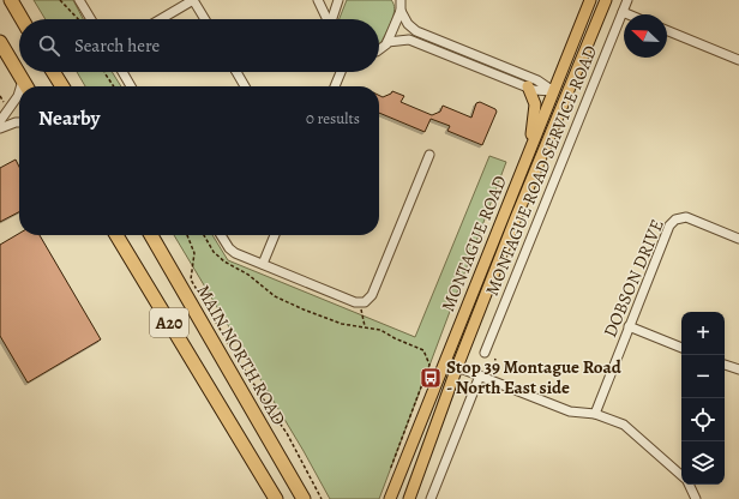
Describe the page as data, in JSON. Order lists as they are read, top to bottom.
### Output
{
  "streets": {
    "highway": ["A20", "MAIN NORTH ROAD"],
    "main road": ["MONTAGUE ROAD"],
    "street": ["MONTAGUE ROAD SERVICE ROAD", "DOBSON DRIVE"]
  },
  "places": {
    "bus stop": ["Stop 39 Montague Road - North East side"]
  },
  "north": "top left",
  "page": {
    "search": "Search here",
    "heading": ["Nearby", "0 results"],
    "map_buttons": ["+", "−"]
  }
}
